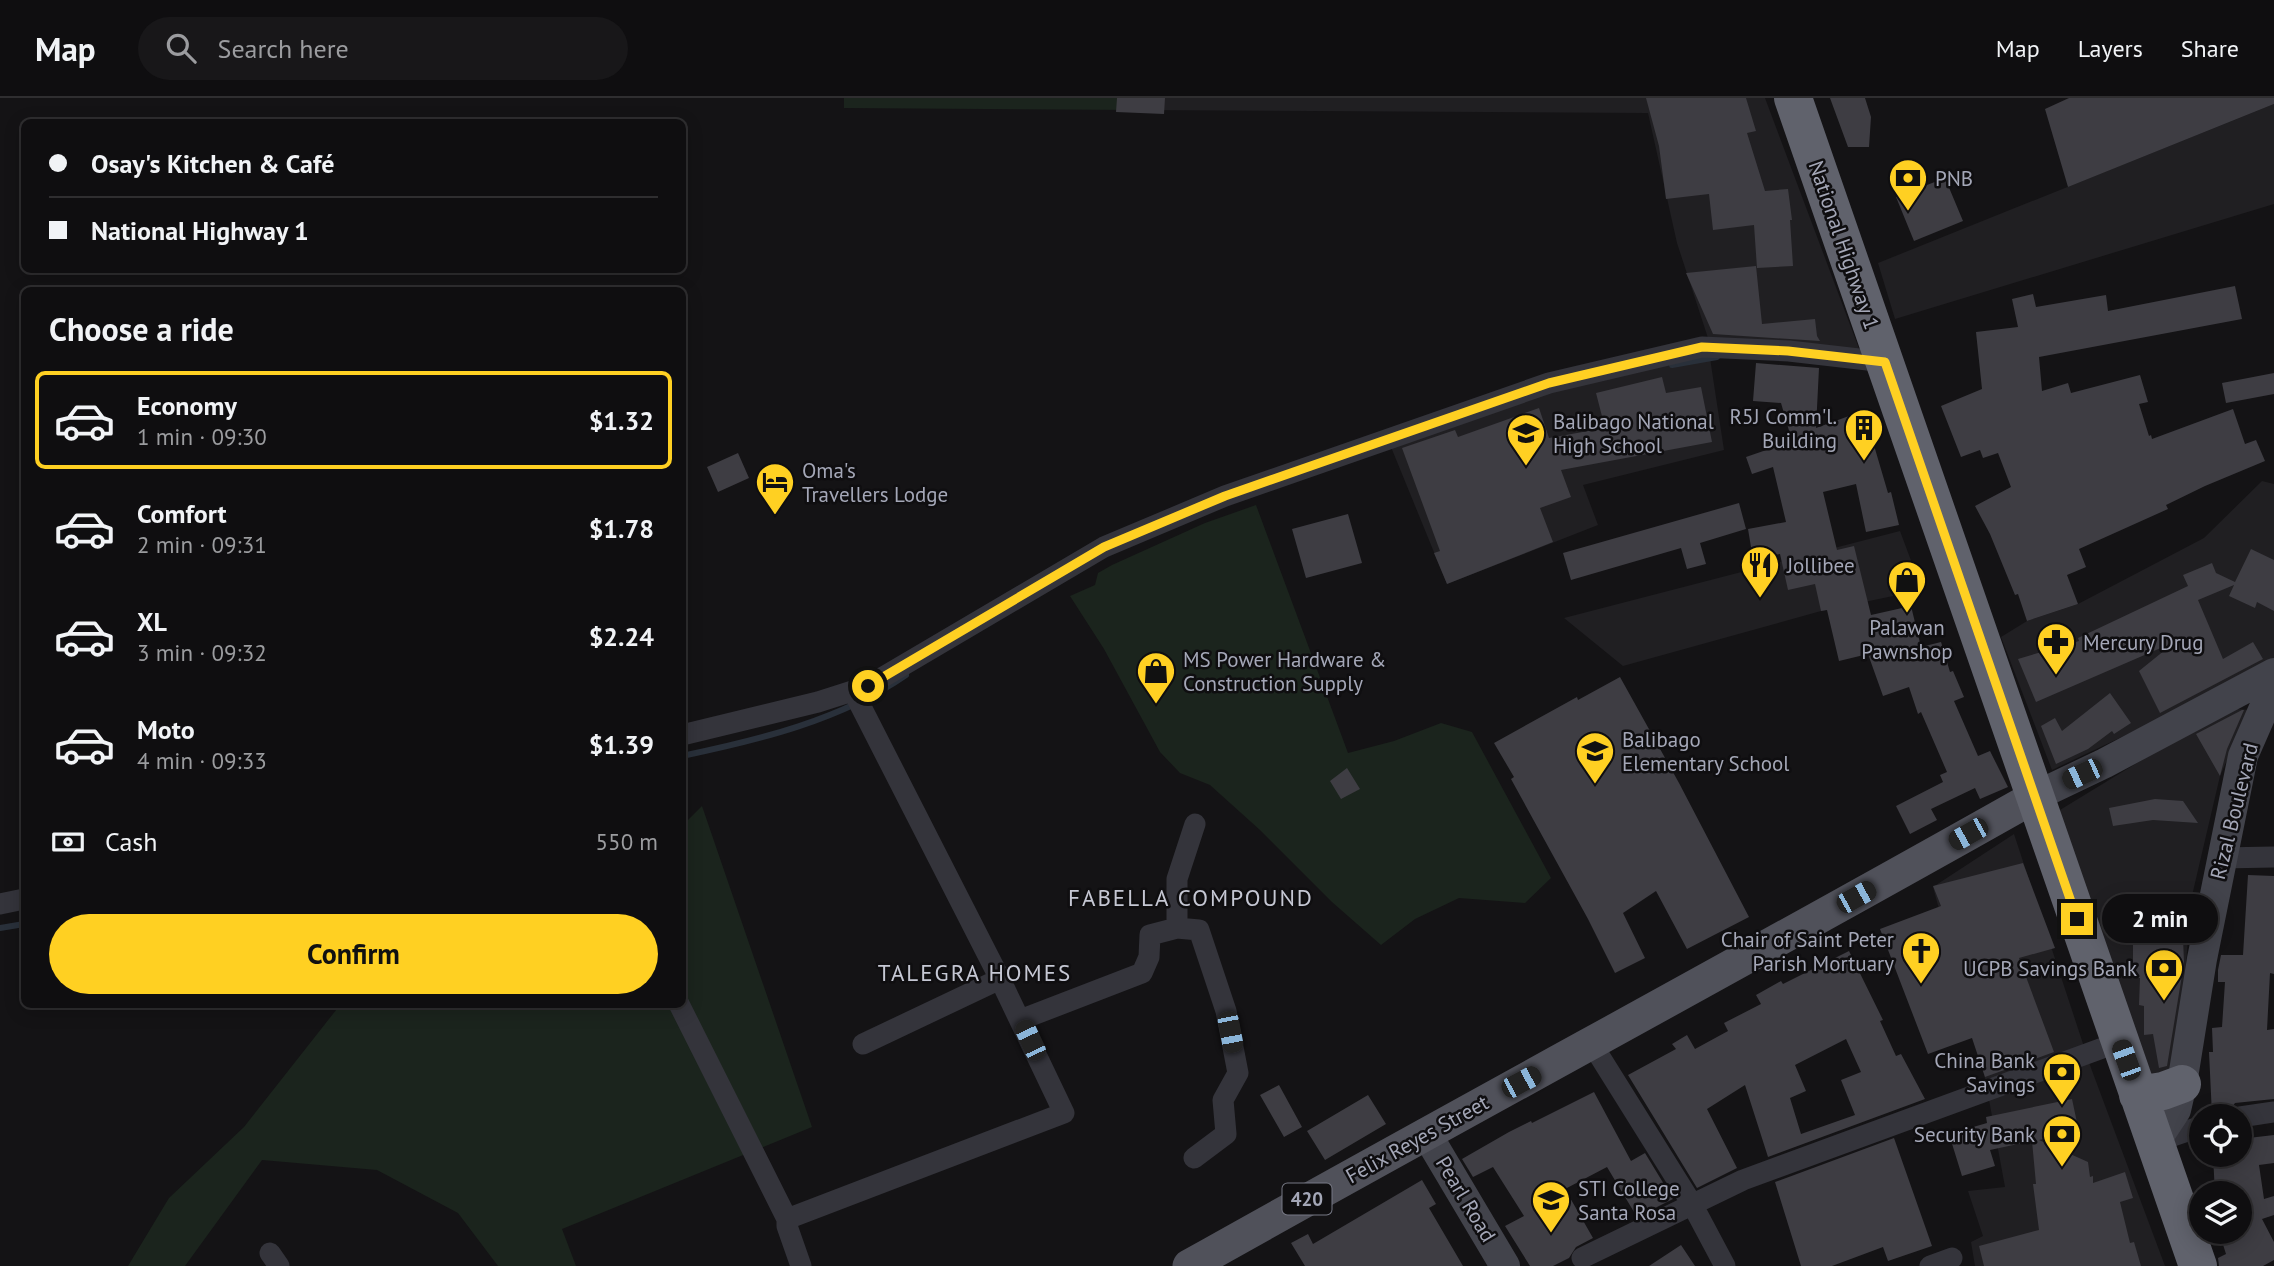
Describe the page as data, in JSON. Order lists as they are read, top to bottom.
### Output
{
  "streets": {
    "highway": ["National Highway 1"],
    "main road": [
      "Rizal Boulevard",
      "Felix Reyes Street",
      "420",
      "Pearl Road"
    ]
  },
  "crossings": [
    ["National Highway 1", "Rizal Boulevard"],
    ["National Highway 1", "Felix Reyes Street"],
    ["Felix Reyes Street", "Pearl Road"]
  ],
  "districts": ["FABELLA COMPOUND", "TALEGRA HOMES"],
  "places": {
    "bank": [
      "PNB",
      "UCPB Savings Bank",
      "China Bank Savings",
      "Security Bank"
    ],
    "building": ["R5J Comm'l. Building"],
    "school or university": ["Balibago National High School", "Balibago Elementary School", "STI College Santa Rosa"],
    "hotel": ["Oma's Travellers Lodge"],
    "restaurant": ["Jollibee"],
    "shop": ["Palawan Pawnshop", "MS Power Hardware & Construction Supply"],
    "pharmacy": ["Mercury Drug"],
    "church": ["Chair of Saint Peter Parish Mortuary"]
  },
  "page": {
    "header": "Map",
    "search": "Search here",
    "nav": ["Map", "Layers", "Share"],
    "banner": ["Osay's Kitchen & Café", "National Highway 1"],
    "heading": "Choose a ride",
    "list": [
      {
        "name": "Economy",
        "note": "1 min · 09:30",
        "value": "$1.32"
      },
      {
        "name": "Comfort",
        "note": "2 min · 09:31",
        "value": "$1.78"
      },
      {
        "name": "XL",
        "note": "3 min · 09:32",
        "value": "$2.24"
      },
      {
        "name": "Moto",
        "note": "4 min · 09:33",
        "value": "$1.39"
      }
    ],
    "pay": ["Cash", "550 m"],
    "bubble": "2 min",
    "buttons": "Confirm"
  }
}
